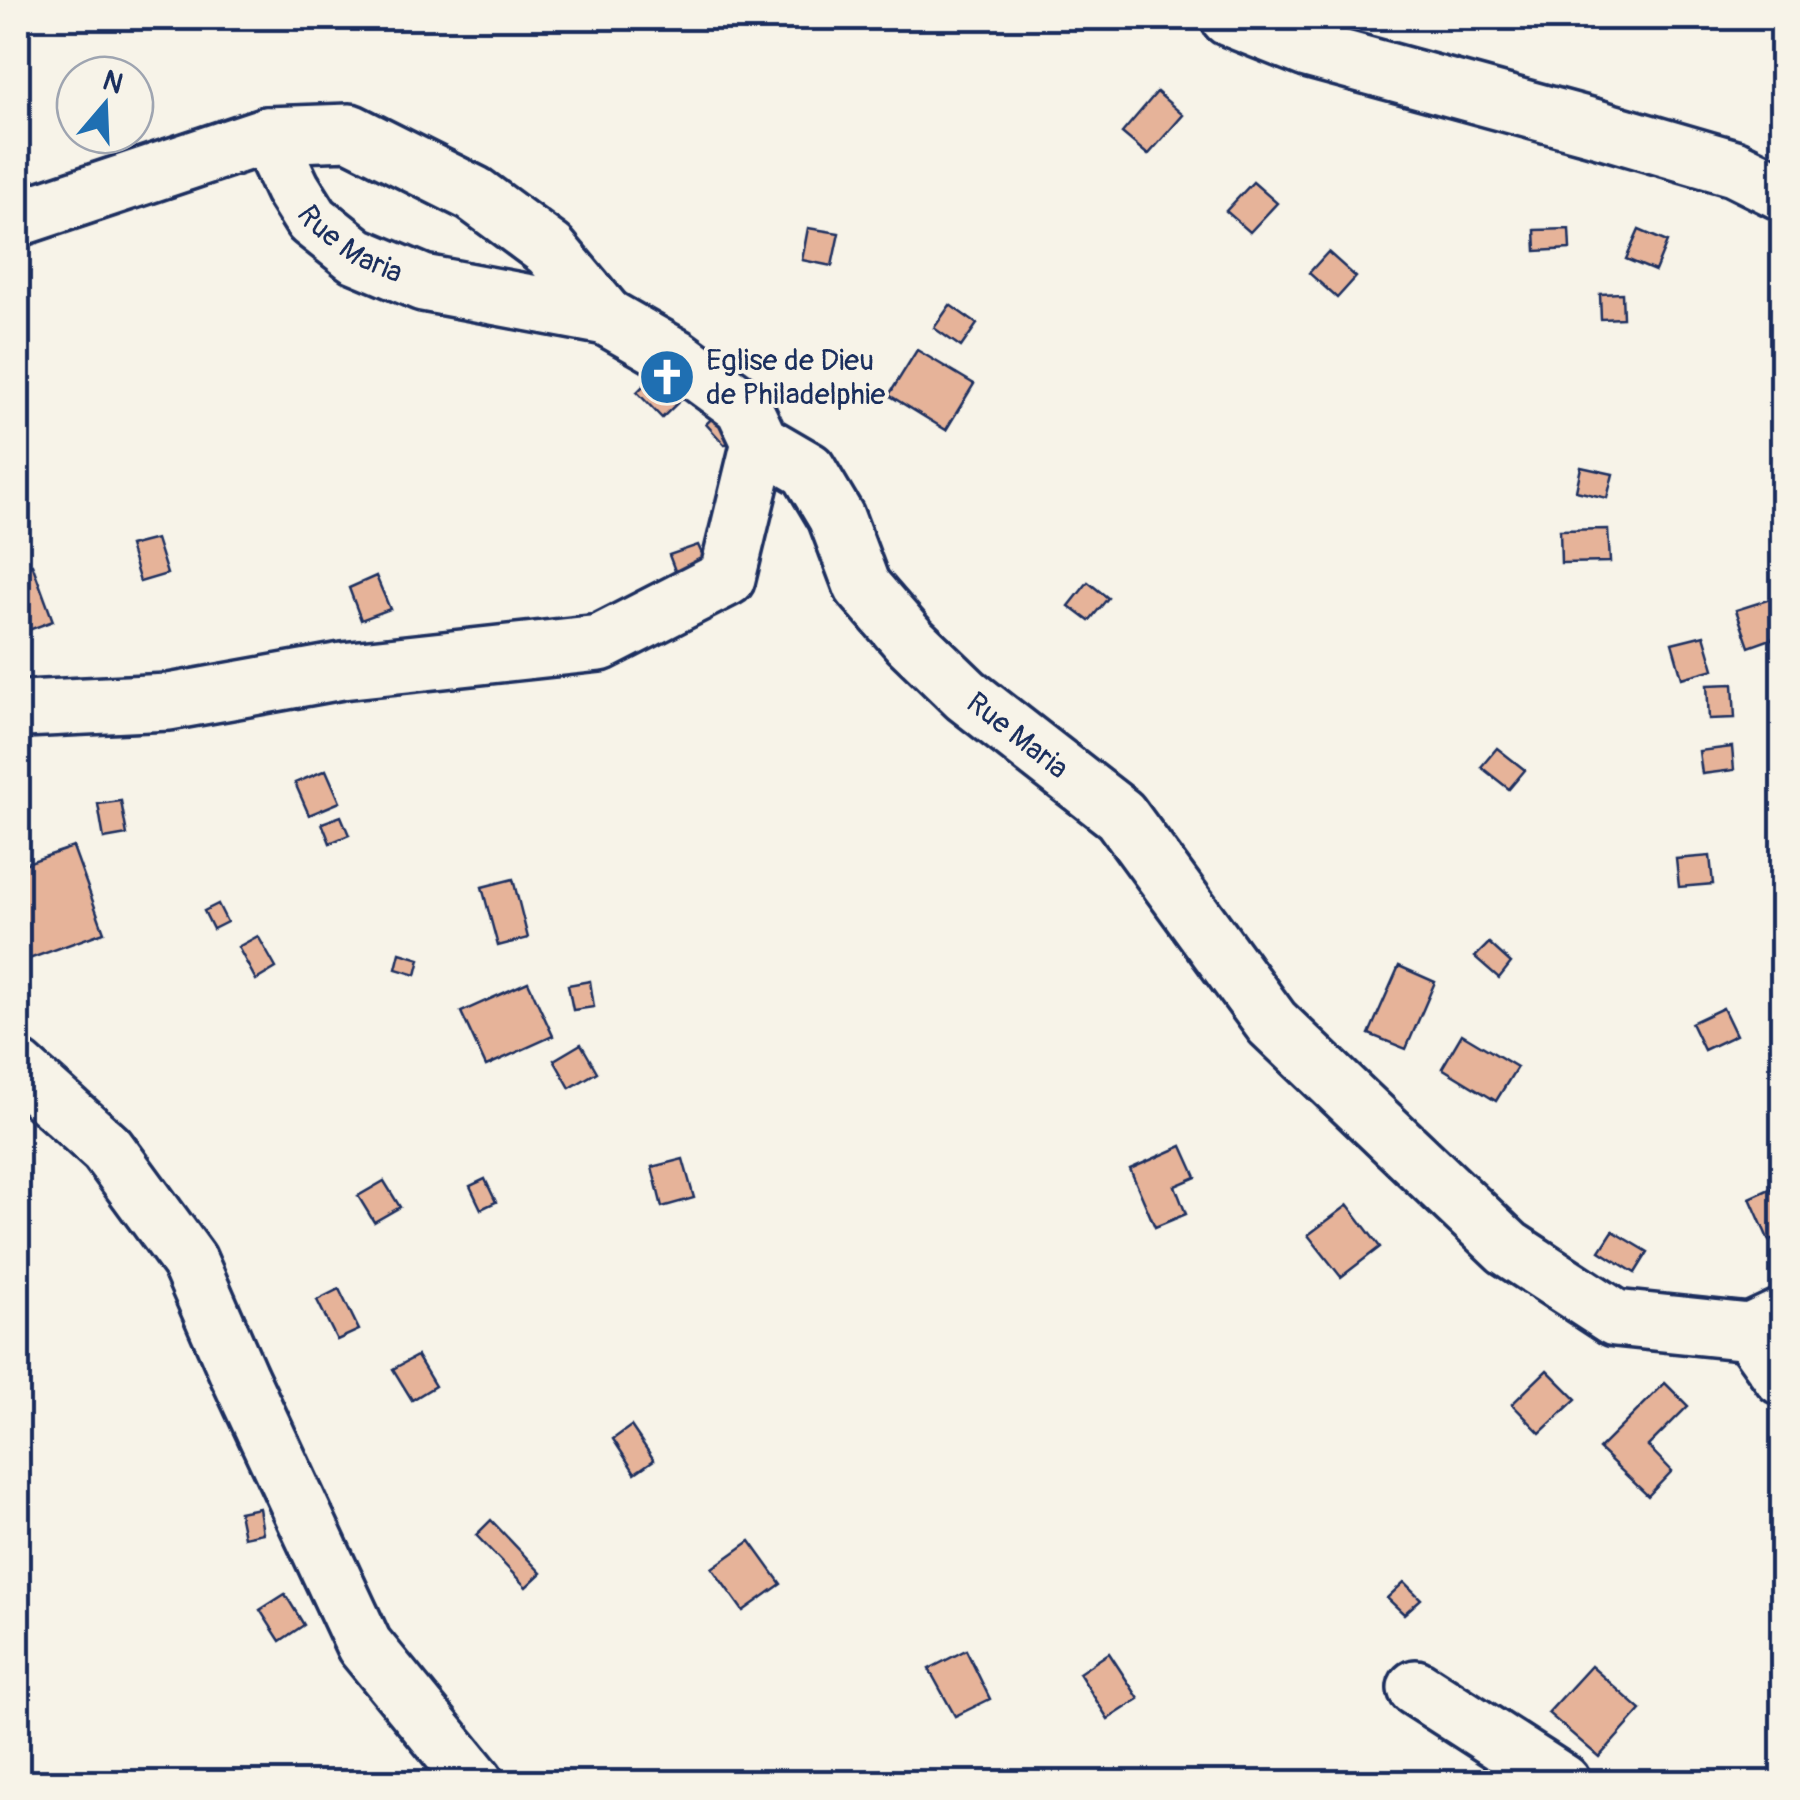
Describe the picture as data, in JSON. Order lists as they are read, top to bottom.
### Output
{
  "streets": {
    "street": ["Rue Maria"]
  },
  "places": {
    "church": ["Eglise de Dieu de Philadelphie"]
  },
  "north": "top"
}
